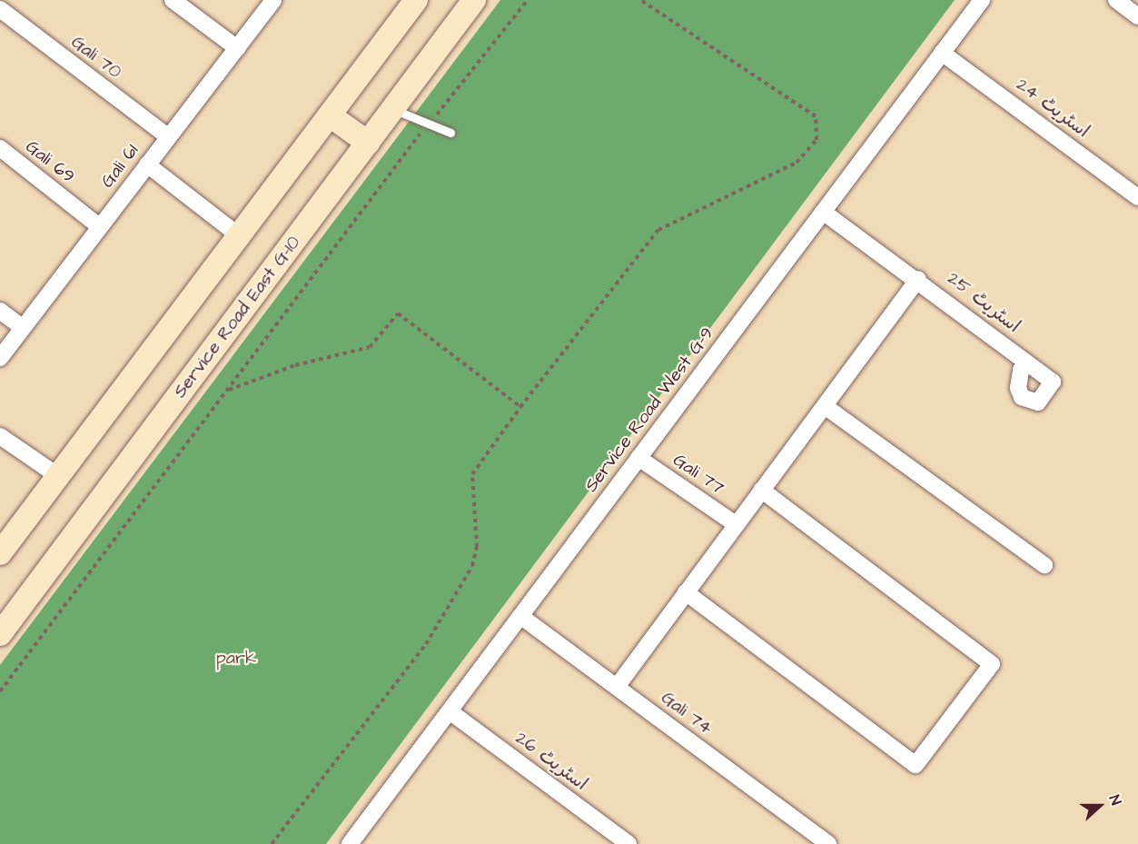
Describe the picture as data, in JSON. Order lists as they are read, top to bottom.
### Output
{
  "streets": {
    "main road": ["Service Road East G-10"],
    "street": [
      "Gali 70",
      "اسٹریٹ 24",
      "Gali 69",
      "Gali 61",
      "اسٹریٹ 25",
      "Service Road West G-9",
      "Gali 77",
      "Gali 74",
      "اسٹریٹ 26"
    ]
  },
  "crossings": [
    ["Gali 70", "Gali 61"],
    ["اسٹریٹ 24", "Service Road West G-9"],
    ["Gali 69", "Gali 61"],
    ["اسٹریٹ 25", "Service Road West G-9"],
    ["Service Road West G-9", "Gali 77"],
    ["Service Road West G-9", "Gali 74"],
    ["Service Road West G-9", "اسٹریٹ 26"]
  ],
  "parks": ["park"],
  "north": "right"
}
